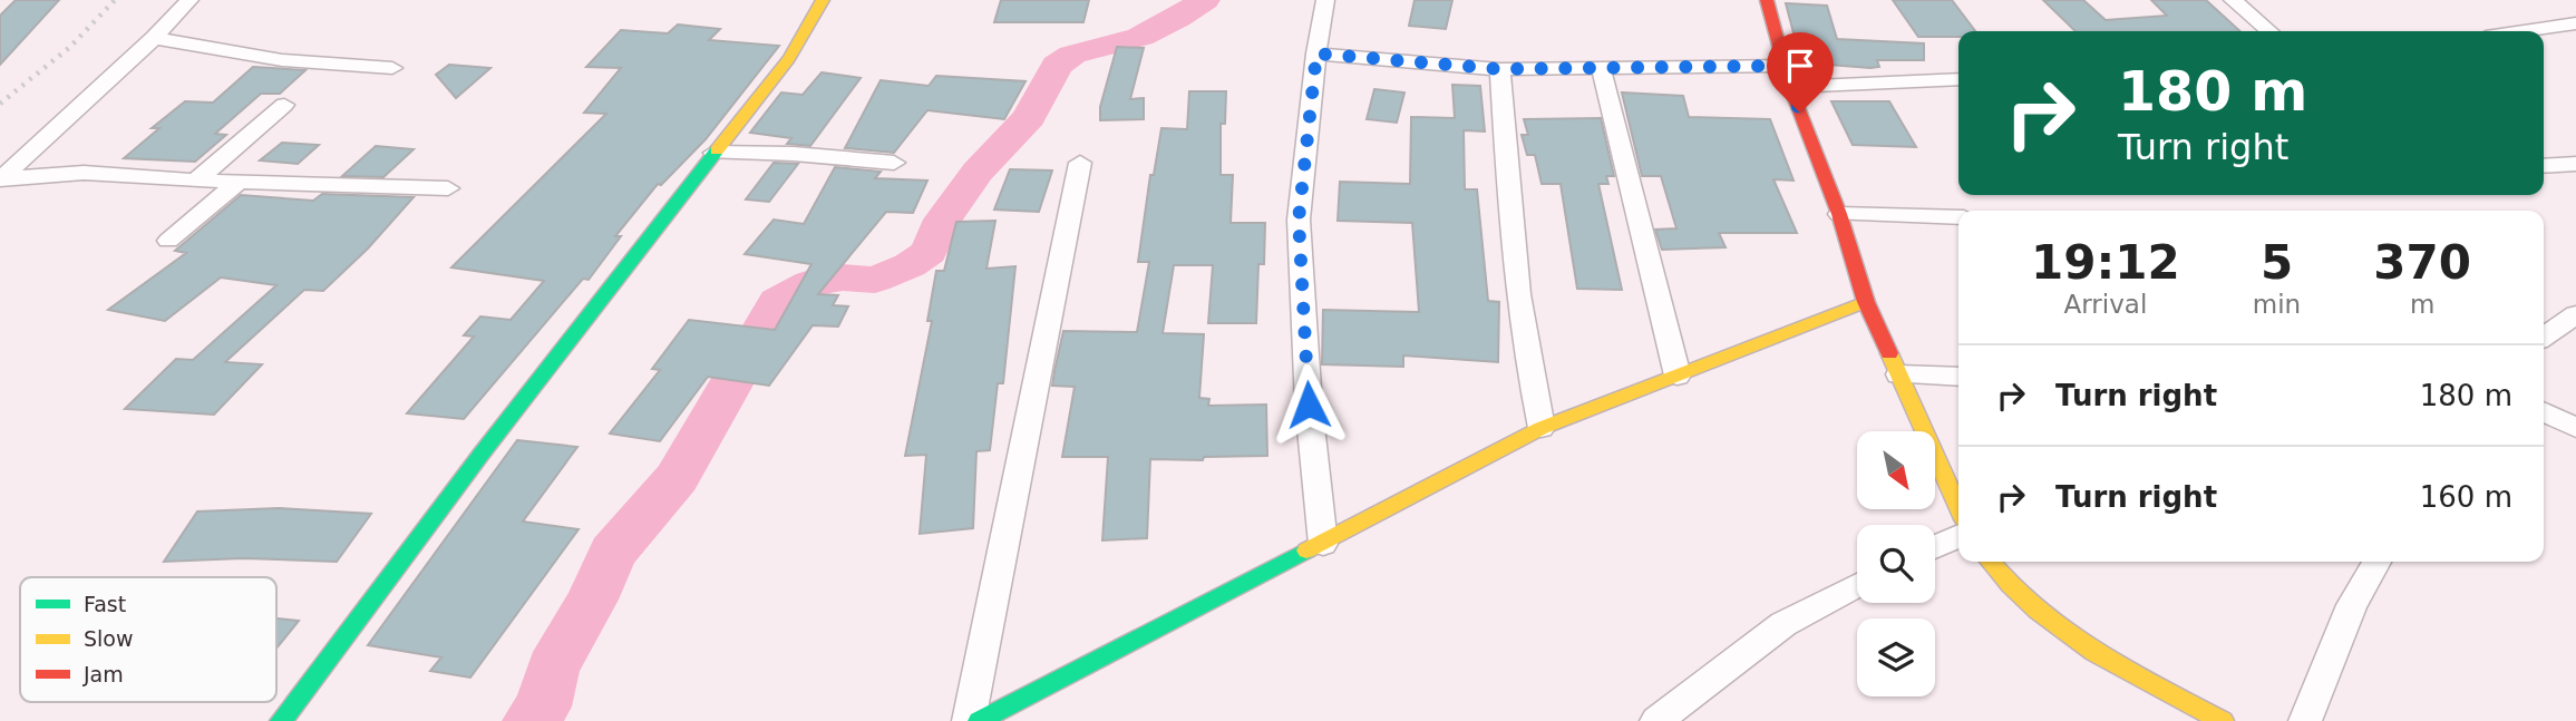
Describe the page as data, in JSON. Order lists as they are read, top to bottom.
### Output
{
  "legend": ["Fast", "Slow", "Jam"],
  "north": "bottom right",
  "page": {
    "turn": ["180 m", "Turn right"],
    "eta": [
      "19:12",
      "Arrival",
      "5",
      "min",
      "370",
      "m"
    ],
    "list": [
      {
        "name": "Turn right",
        "value": "180 m"
      },
      {
        "name": "Turn right",
        "value": "160 m"
      }
    ]
  }
}
